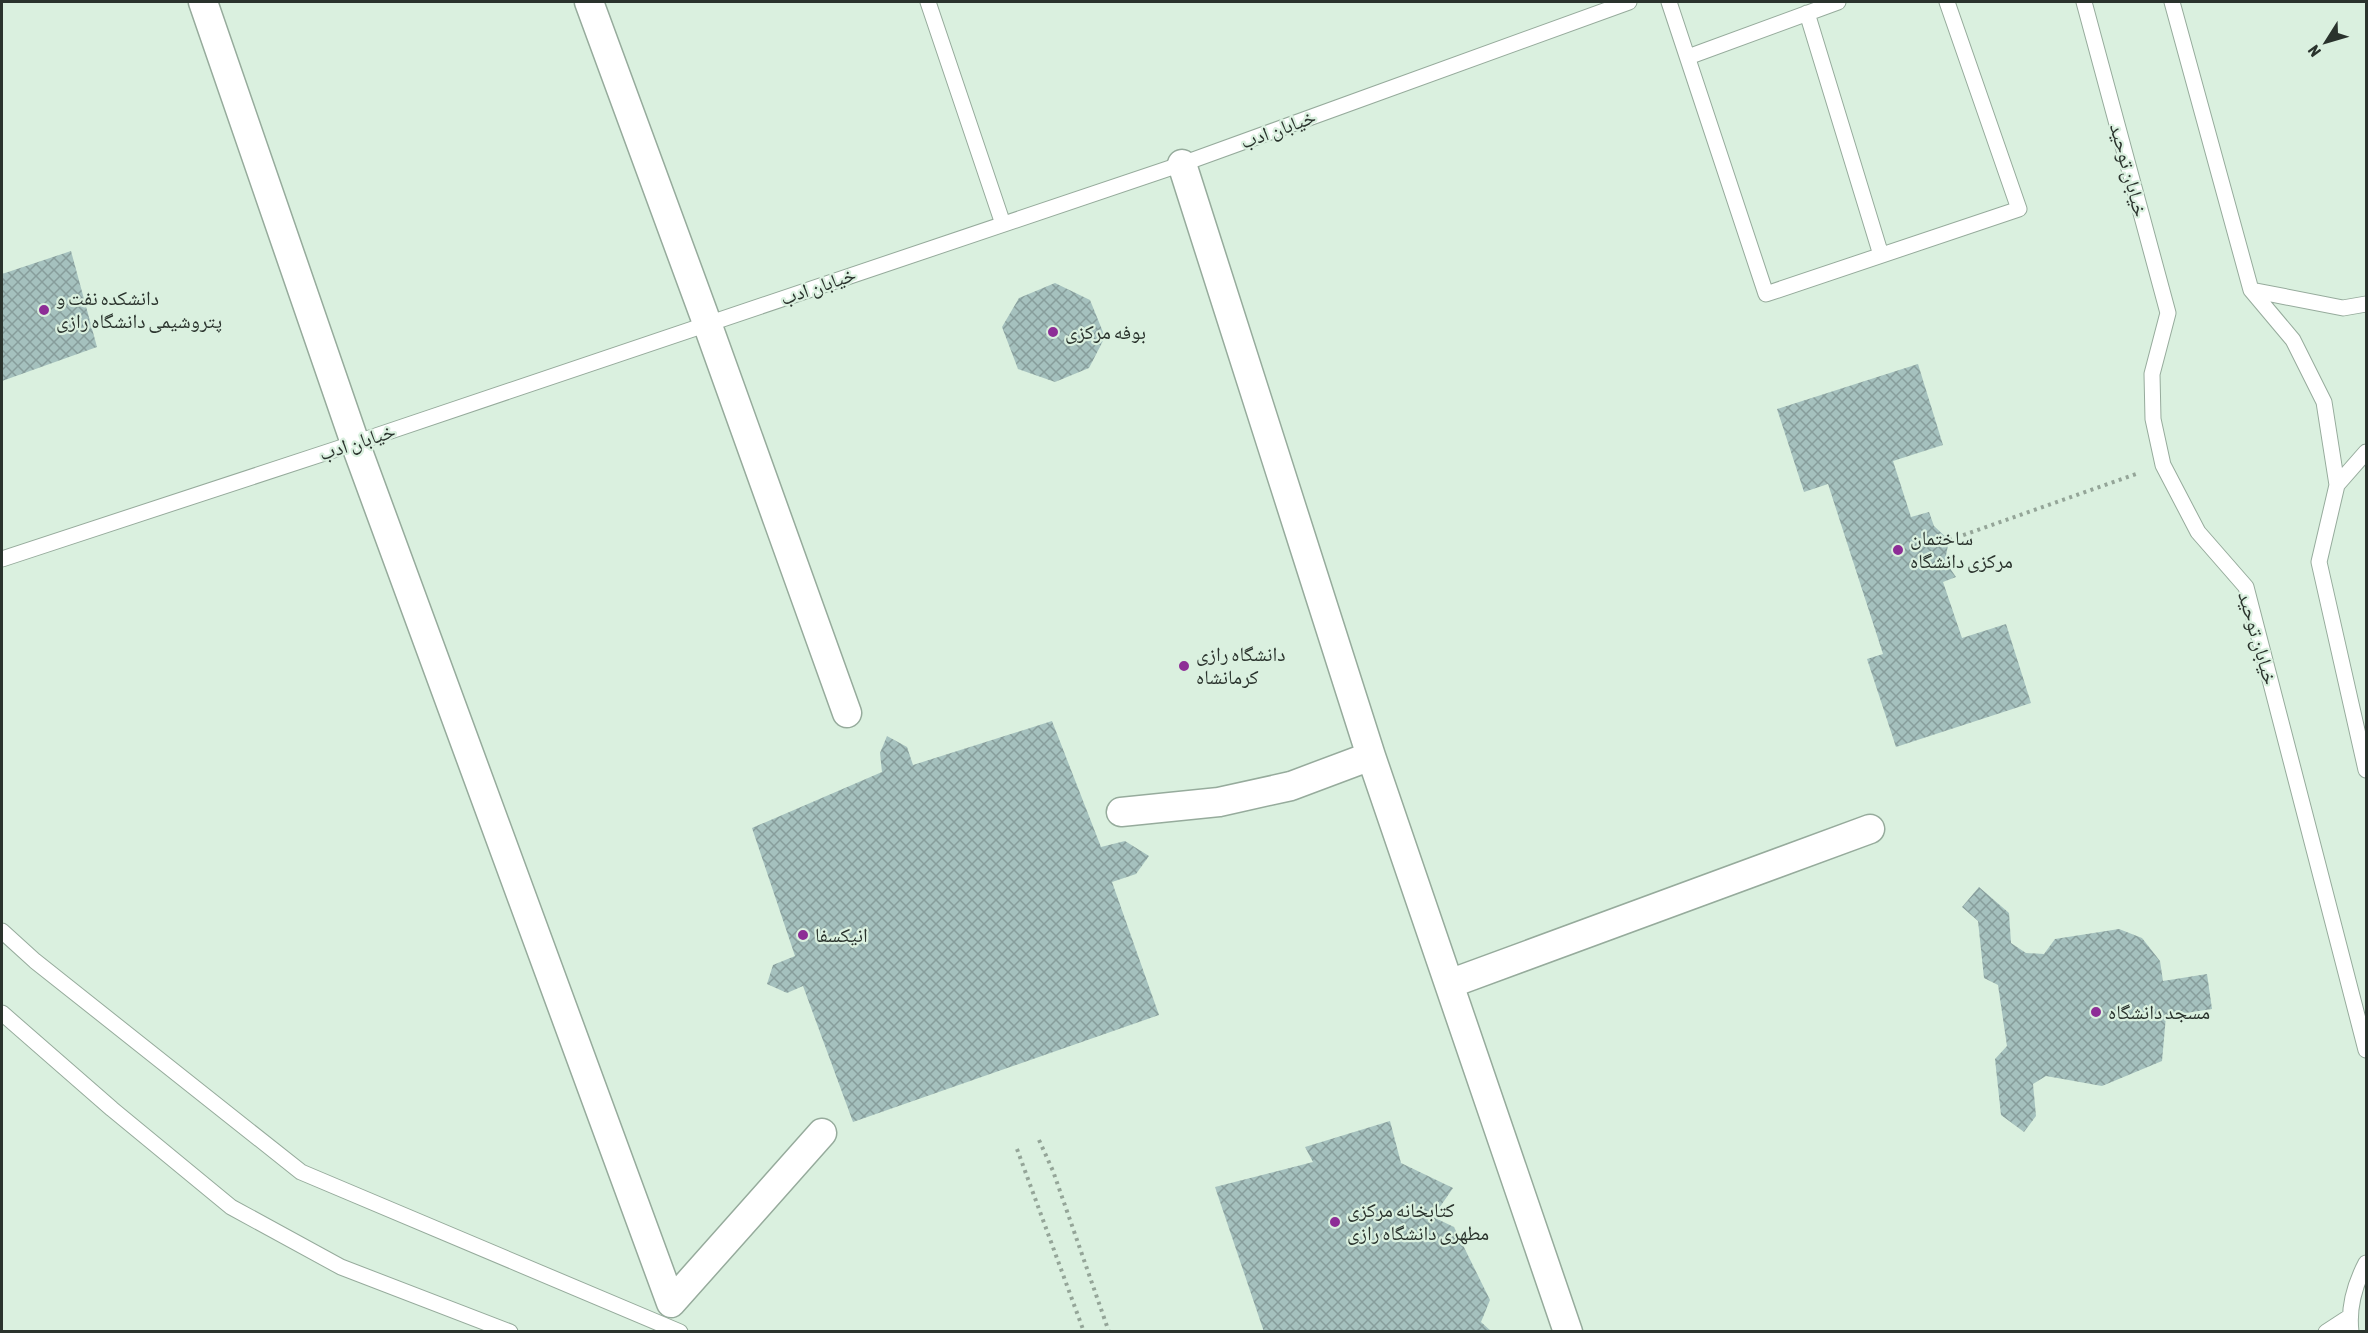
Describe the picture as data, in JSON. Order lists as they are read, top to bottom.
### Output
{
  "streets": {
    "lane": ["خیابان ادب", "خیابان توحید"]
  },
  "places": [
    "دانشکده نفت و پتروشیمی دانشگاه رازی",
    "بوفه مرکزی",
    "ساختمان مرکزی دانشگاه",
    "دانشگاه رازی کرمانشاه",
    "انیکسفا",
    "مسجد دانشگاه",
    "کتابخانه مرکزی مطهری دانشگاه رازی"
  ],
  "north": "bottom left"
}
